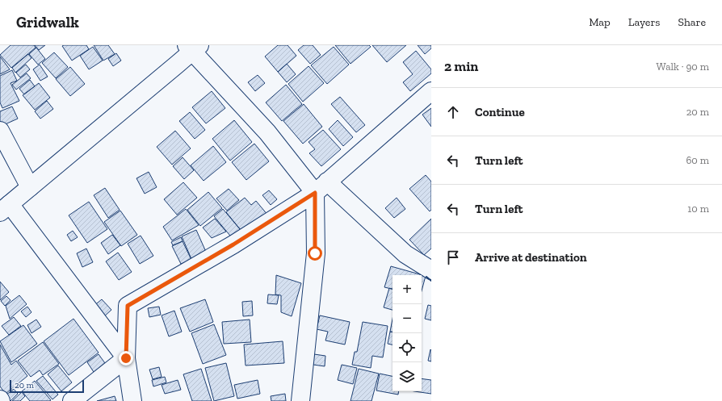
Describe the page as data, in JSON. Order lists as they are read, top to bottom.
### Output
{
  "scale_bar": "20 m",
  "page": {
    "header": "Gridwalk",
    "nav": ["Map", "Layers", "Share"],
    "heading": ["2 min", "Walk · 90 m"],
    "list": [
      ["Continue", "20 m"],
      ["Turn left", "60 m"],
      ["Turn left", "10 m"],
      "Arrive at destination"
    ],
    "map_buttons": ["+", "−"],
    "scale": "20 m"
  }
}
